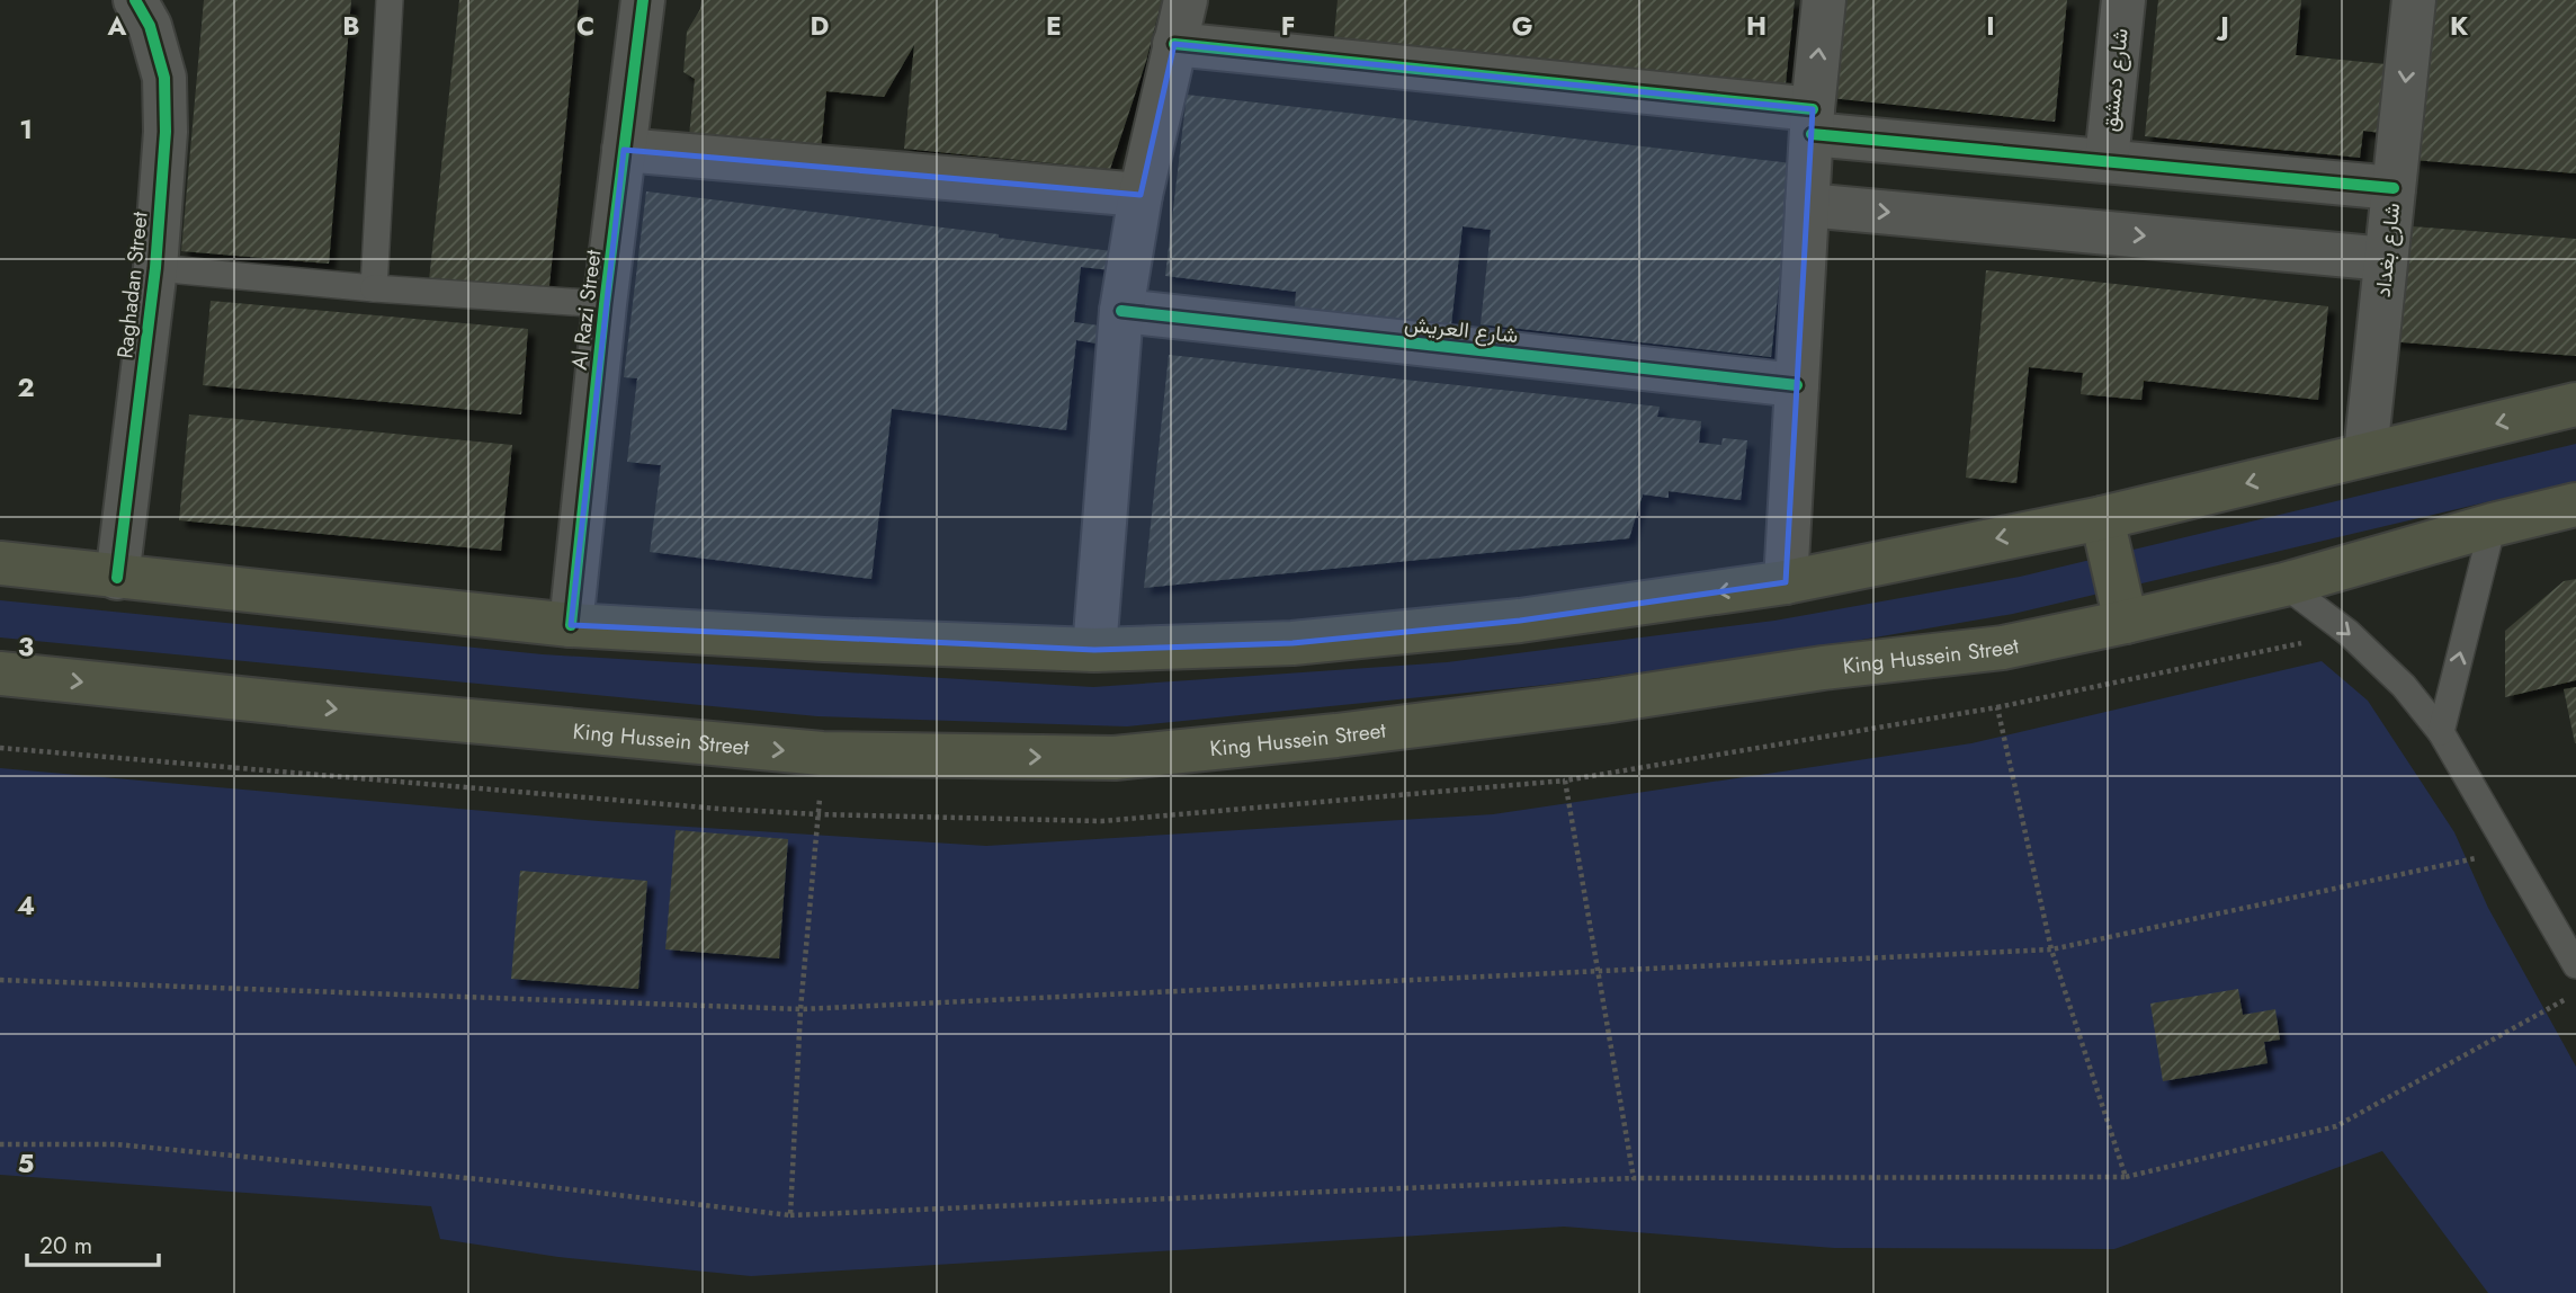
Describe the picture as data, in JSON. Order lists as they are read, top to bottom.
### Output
{
  "streets": {
    "highway": ["King Hussein Street"],
    "street": [
      "شارع دمشق",
      "شارع بغداد",
      "Raghadan Street",
      "Al Razi Street",
      "شارع العريش"
    ]
  },
  "one_way": ["شارع بغداد"],
  "scale_bar": "20 m",
  "grid": {
    "columns": [
      "A",
      "B",
      "C",
      "D",
      "E",
      "F",
      "G",
      "H",
      "I",
      "J",
      "K"
    ],
    "rows": [
      "1",
      "2",
      "3",
      "4",
      "5"
    ]
  }
}
